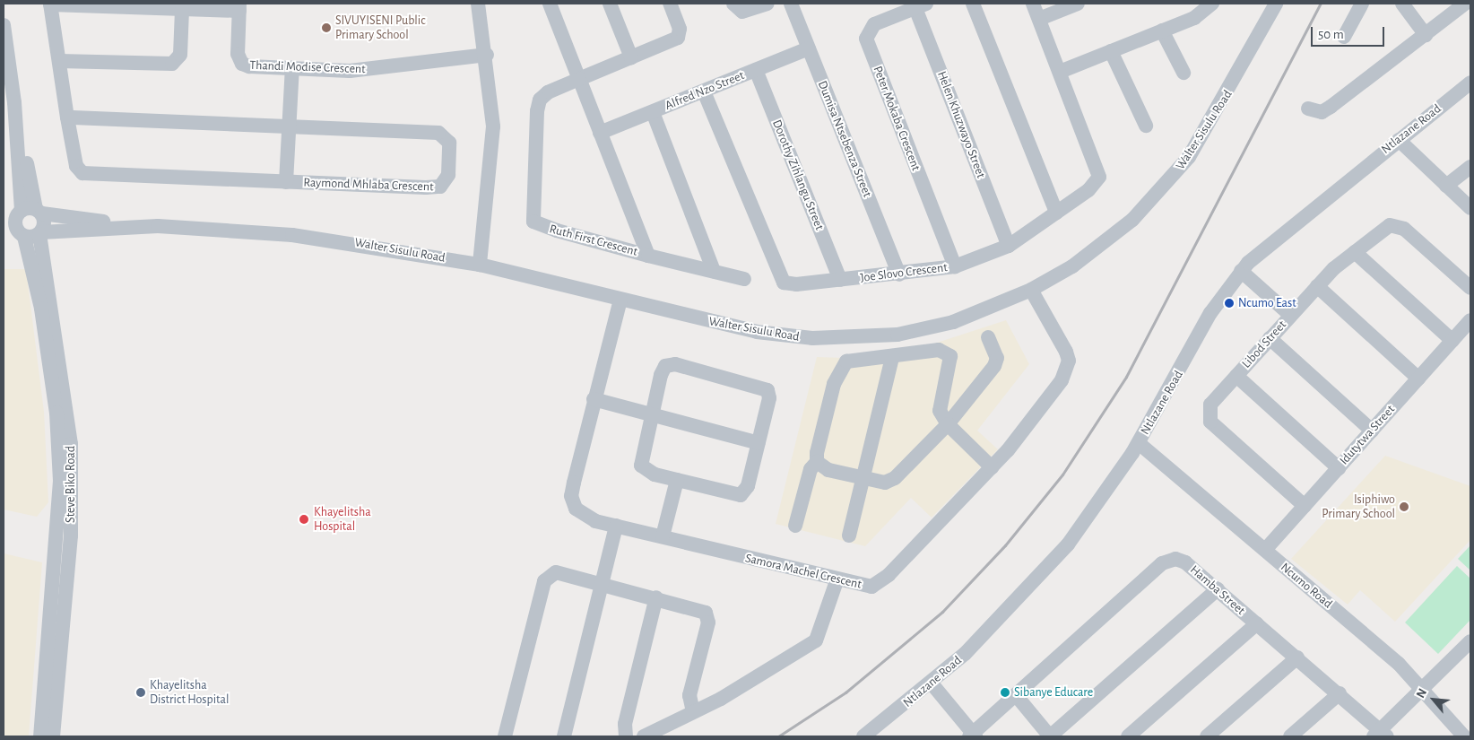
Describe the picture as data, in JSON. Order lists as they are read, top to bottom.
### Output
{
  "streets": {
    "street": [
      "Thandi Modise Crescent",
      "Alfred Nzo Street",
      "Peter Mokaba Crescent",
      "Helen Khuzwayo Street",
      "Ntlazane Road",
      "Walter Sisulu Road",
      "Dumisa Ntsebenza Street",
      "Dorothy Zihlangu Street",
      "Raymond Mhlaba Crescent",
      "Ruth First Crescent",
      "Joe Slovo Crescent",
      "Libod Street",
      "Idutytwa Street",
      "Steve Biko Road",
      "Samora Machel Crescent",
      "Ncumo Road",
      "Hamba Street"
    ]
  },
  "crossings": [
    ["Alfred Nzo Street", "Dumisa Ntsebenza Street"],
    ["Alfred Nzo Street", "Dorothy Zihlangu Street"],
    ["Alfred Nzo Street", "Joe Slovo Crescent"],
    ["Peter Mokaba Crescent", "Helen Khuzwayo Street"],
    ["Peter Mokaba Crescent", "Joe Slovo Crescent"],
    ["Helen Khuzwayo Street", "Joe Slovo Crescent"],
    ["Ntlazane Road", "Ncumo Road"],
    ["Walter Sisulu Road", "Steve Biko Road"],
    ["Walter Sisulu Road", "Samora Machel Crescent"],
    ["Dumisa Ntsebenza Street", "Joe Slovo Crescent"],
    ["Dorothy Zihlangu Street", "Joe Slovo Crescent"],
    ["Libod Street", "Idutytwa Street"],
    ["Idutytwa Street", "Ncumo Road"]
  ],
  "places": [
    "SIVUYISENI Public Primary School",
    "Ncumo East",
    "Isiphiwo Primary School",
    "Khayelitsha Hospital",
    "Khayelitsha District Hospital",
    "Sibanye Educare"
  ],
  "scale_bar": "50 m",
  "north": "top left"
}
